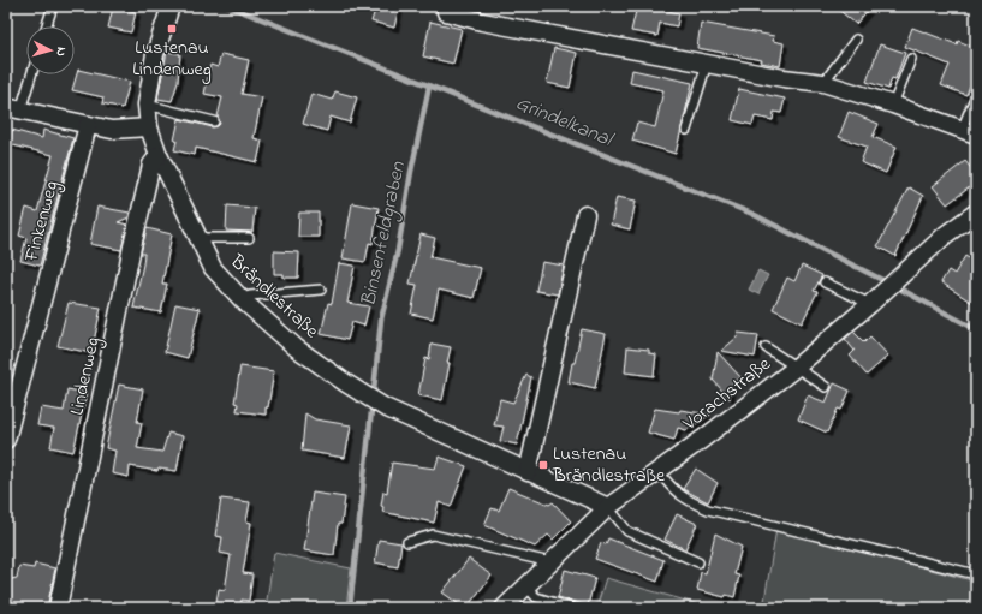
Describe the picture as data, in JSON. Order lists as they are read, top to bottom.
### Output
{
  "streets": {
    "street": [
      "Finkenweg",
      "Brändlestraße",
      "Lindenweg",
      "Vorachstraße"
    ]
  },
  "crossings": [
    ["Brändlestraße", "Lindenweg"],
    ["Brändlestraße", "Vorachstraße"]
  ],
  "water": ["Grindelkanal", "Binsenfeldgraben"],
  "places": {
    "transit": ["Lustenau Lindenweg", "Lustenau Brändlestraße"]
  },
  "north": "right"
}
